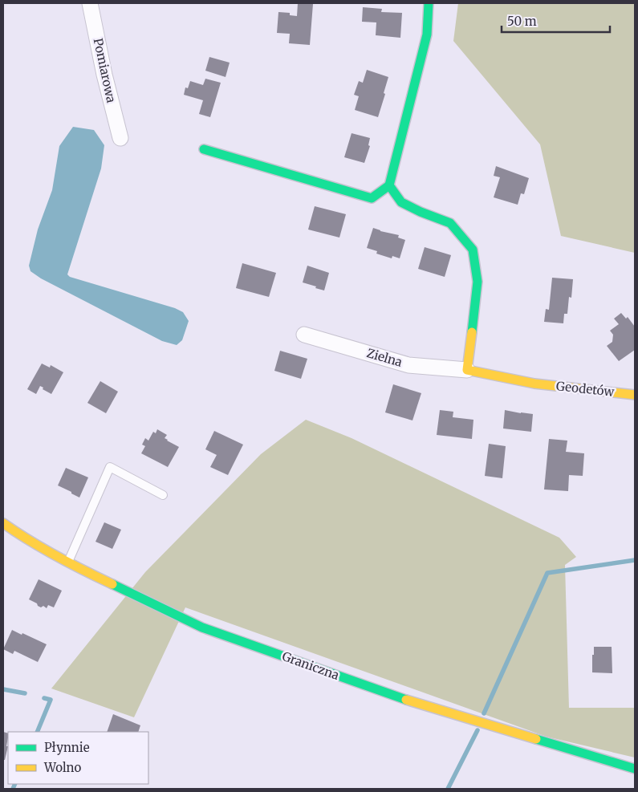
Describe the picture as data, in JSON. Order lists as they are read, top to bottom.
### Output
{
  "streets": {
    "street": [
      "Pomiarowa",
      "Zielna",
      "Geodetów",
      "Graniczna"
    ]
  },
  "crossings": [
    ["Zielna", "Geodetów"]
  ],
  "legend": ["Płynnie", "Wolno"],
  "scale_bar": "50 m"
}
